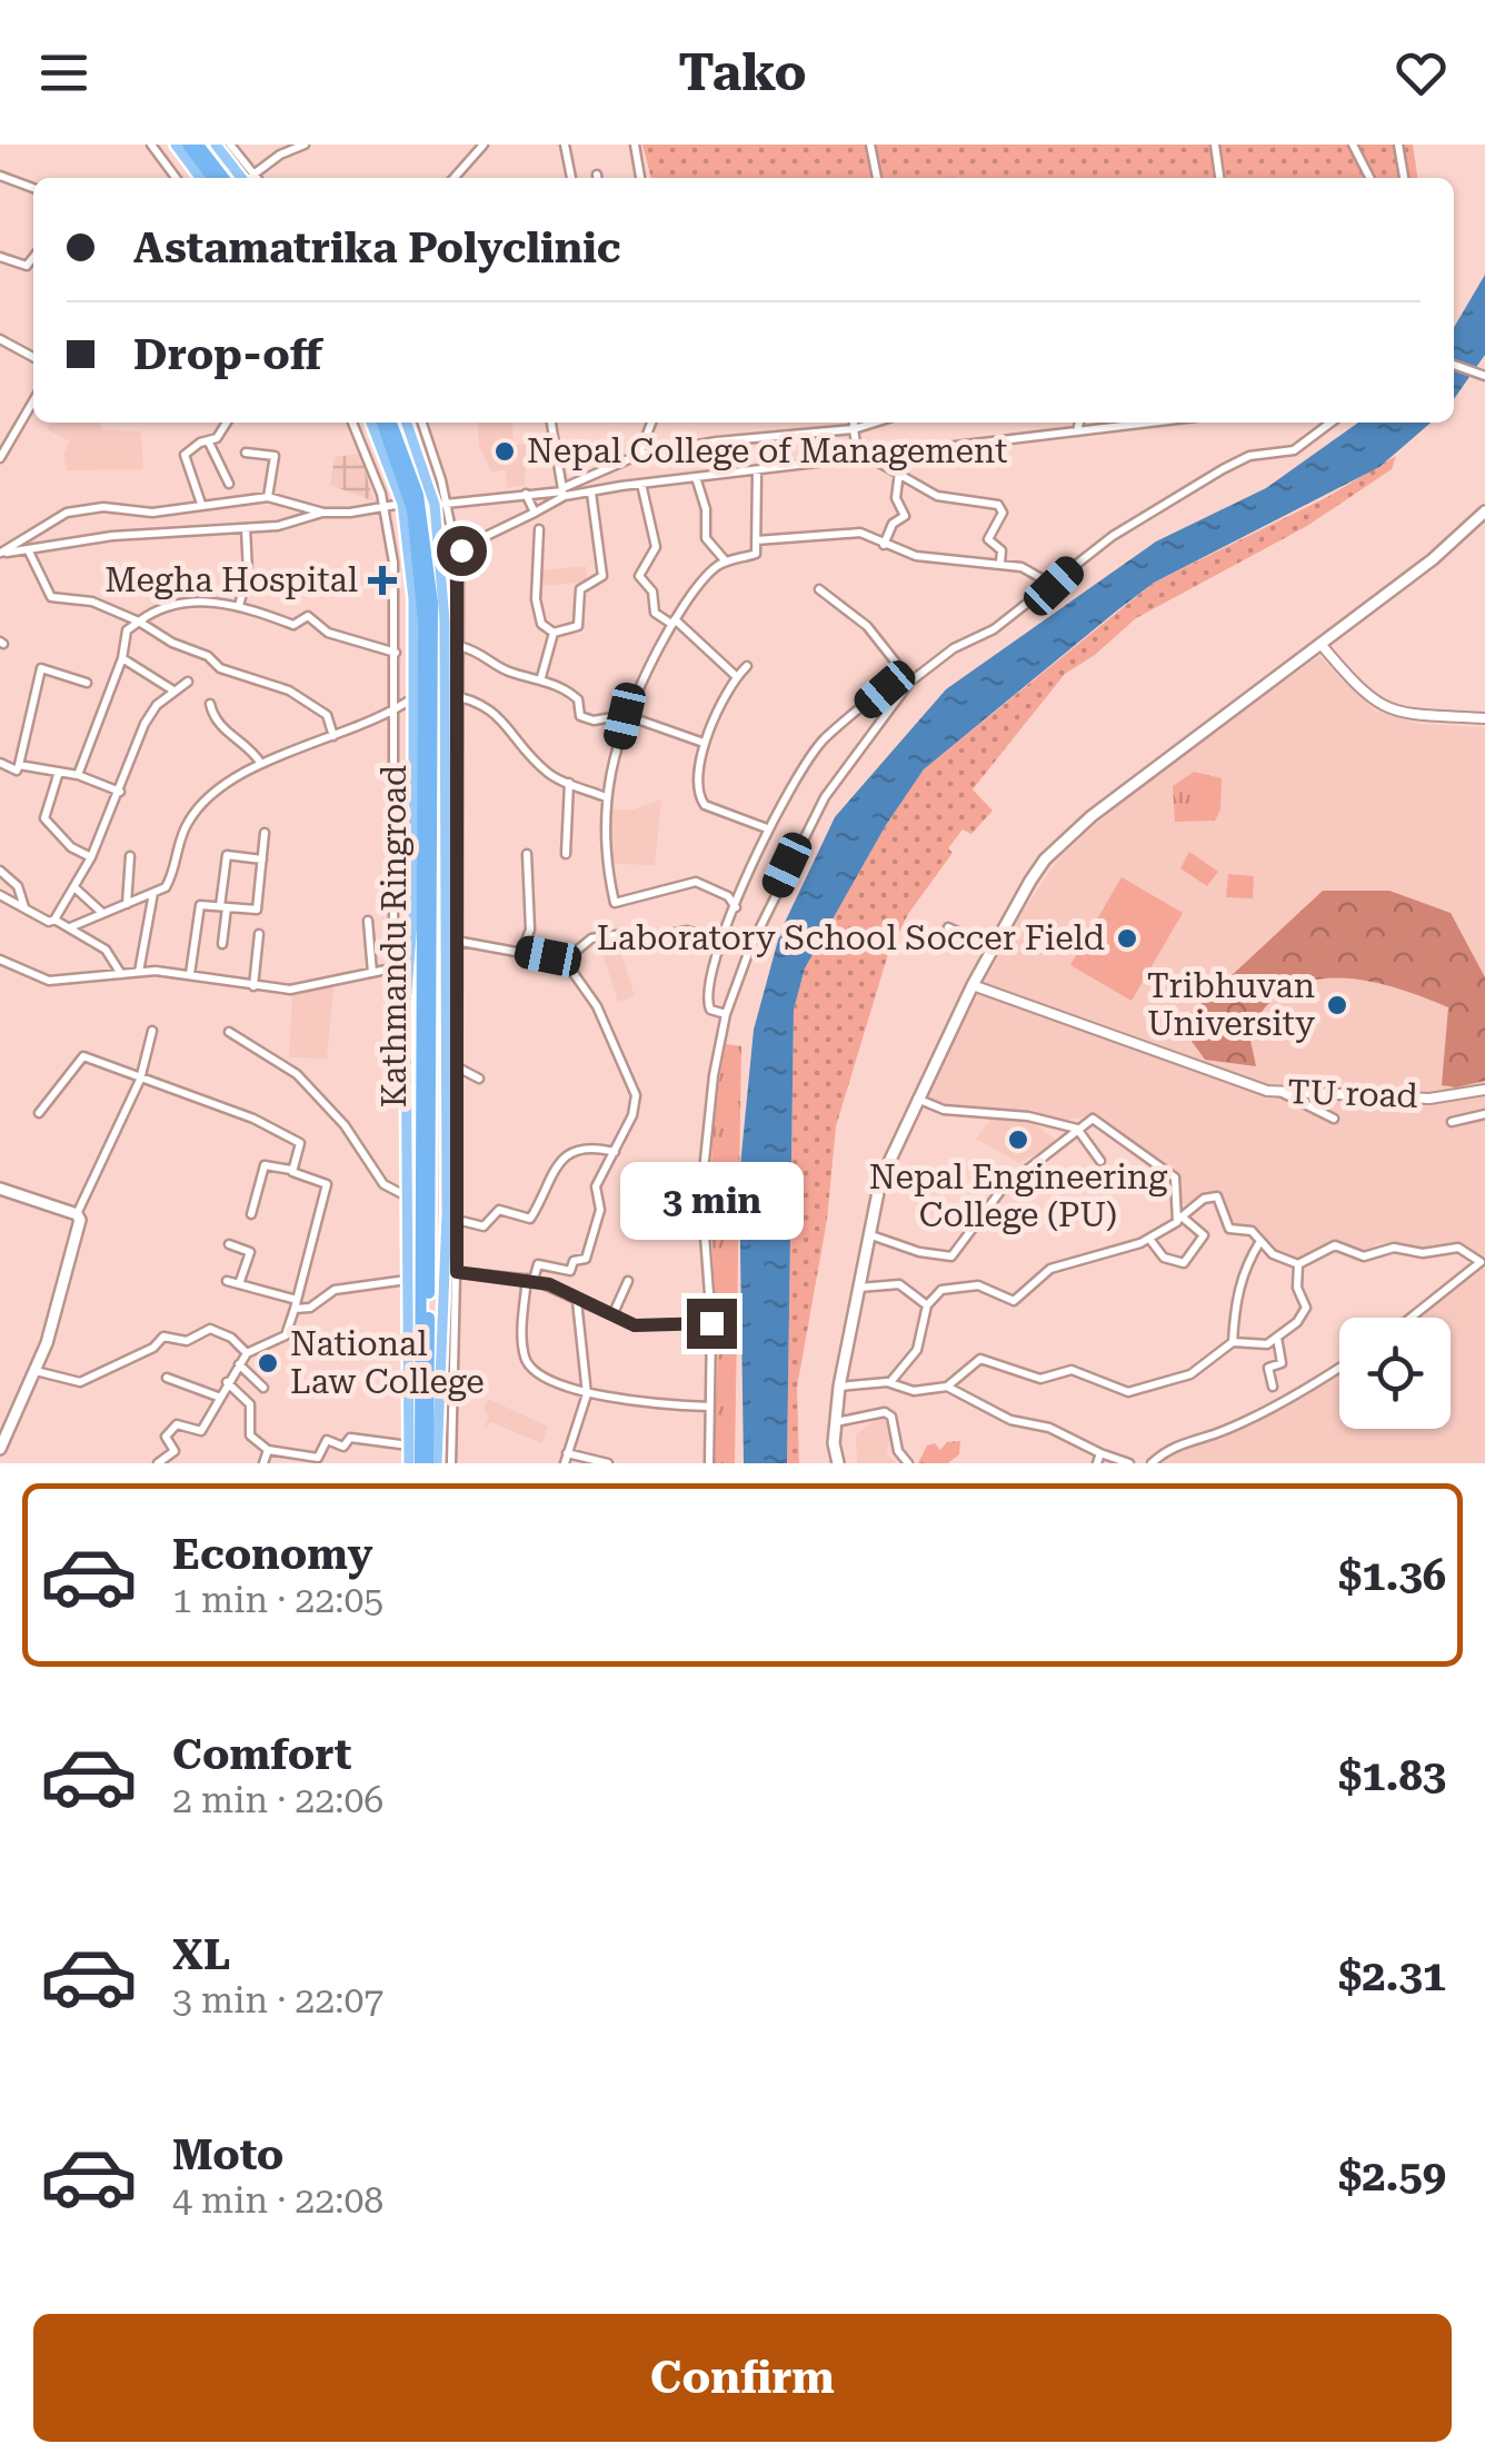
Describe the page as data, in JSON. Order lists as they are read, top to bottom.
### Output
{
  "streets": {
    "highway": ["Kathmandu Ringroad"],
    "street": ["TU road"]
  },
  "places": {
    "other": [
      "Nepal College of Management",
      "Laboratory School Soccer Field",
      "Tribhuvan University",
      "Nepal Engineering College (PU)",
      "National Law College"
    ],
    "health": ["Megha Hospital"]
  },
  "page": {
    "header": "Tako",
    "banner": ["Astamatrika Polyclinic", "Drop-off"],
    "bubble": "3 min",
    "list": [
      {
        "name": "Economy",
        "note": "1 min · 22:05",
        "value": "$1.36"
      },
      {
        "name": "Comfort",
        "note": "2 min · 22:06",
        "value": "$1.83"
      },
      {
        "name": "XL",
        "note": "3 min · 22:07",
        "value": "$2.31"
      },
      {
        "name": "Moto",
        "note": "4 min · 22:08",
        "value": "$2.59"
      }
    ],
    "buttons": "Confirm"
  }
}
